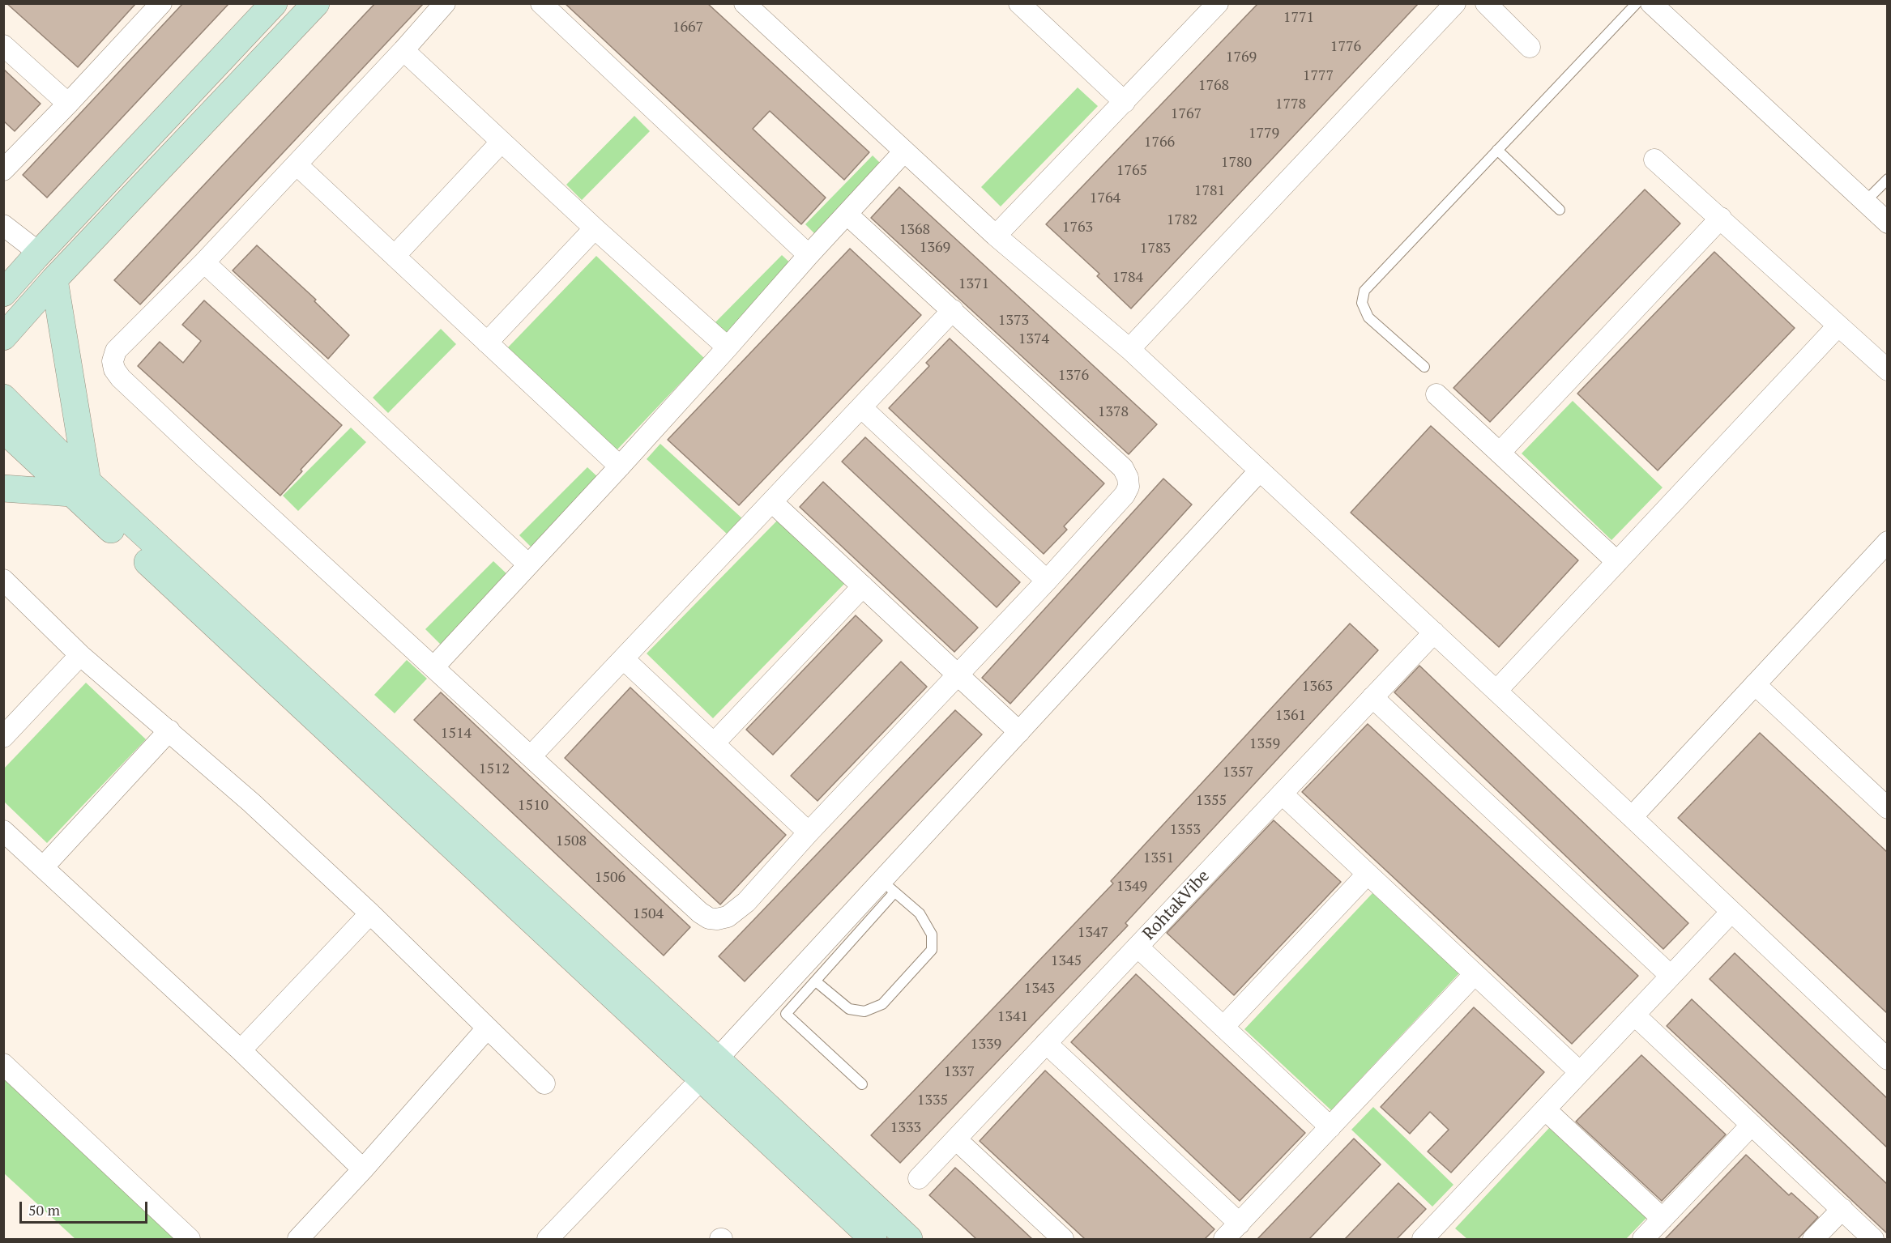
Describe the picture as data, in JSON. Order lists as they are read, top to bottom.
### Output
{
  "streets": {
    "street": ["RohtakVibe"]
  },
  "house_numbers": [
    "1771",
    "1667",
    "1776",
    "1769",
    "1777",
    "1768",
    "1778",
    "1767",
    "1779",
    "1766",
    "1780",
    "1765",
    "1781",
    "1764",
    "1782",
    "1763",
    "1368",
    "1369",
    "1783",
    "1784",
    "1371",
    "1373",
    "1374",
    "1376",
    "1378",
    "1363",
    "1361",
    "1514",
    "1359",
    "1512",
    "1357",
    "1355",
    "1510",
    "1353",
    "1508",
    "1351",
    "1506",
    "1349",
    "1504",
    "1347",
    "1345",
    "1343",
    "1341",
    "1339",
    "1337",
    "1335",
    "1333"
  ],
  "scale_bar": "50 m"
}
